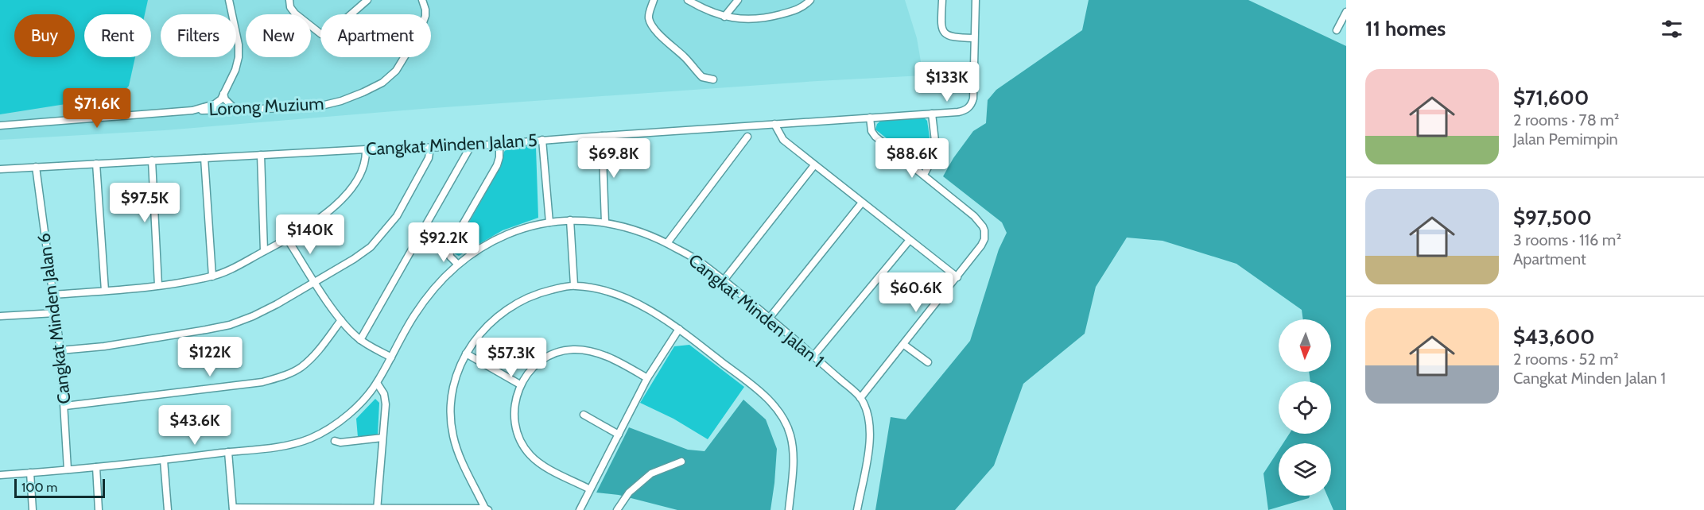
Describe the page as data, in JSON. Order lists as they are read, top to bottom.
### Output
{
  "streets": {
    "street": [
      "Lorong Muzium",
      "Cangkat Minden Jalan 5",
      "Cangkat Minden Jalan 1",
      "Cangkat Minden Jalan 6"
    ]
  },
  "crossings": [
    ["Cangkat Minden Jalan 5", "Cangkat Minden Jalan 6"],
    ["Cangkat Minden Jalan 1", "Cangkat Minden Jalan 6"]
  ],
  "scale_bar": "100 m",
  "north": "bottom",
  "page": {
    "heading": "11 homes",
    "chip": [
      "Buy",
      "Rent",
      "Filters",
      "New",
      "Apartment"
    ],
    "list": [
      {
        "name": "$71,600",
        "note": "2 rooms · 78 m² · Jalan Pemimpin"
      },
      {
        "name": "$97,500",
        "note": "3 rooms · 116 m² · Apartment"
      },
      {
        "name": "$43,600",
        "note": "2 rooms · 52 m² · Cangkat Minden Jalan 1"
      }
    ],
    "price": [
      "$133K",
      "$71.6K",
      "$69.8K",
      "$88.6K",
      "$97.5K",
      "$140K",
      "$92.2K",
      "$60.6K",
      "$122K",
      "$57.3K",
      "$43.6K"
    ],
    "scale": "100 m"
  }
}
